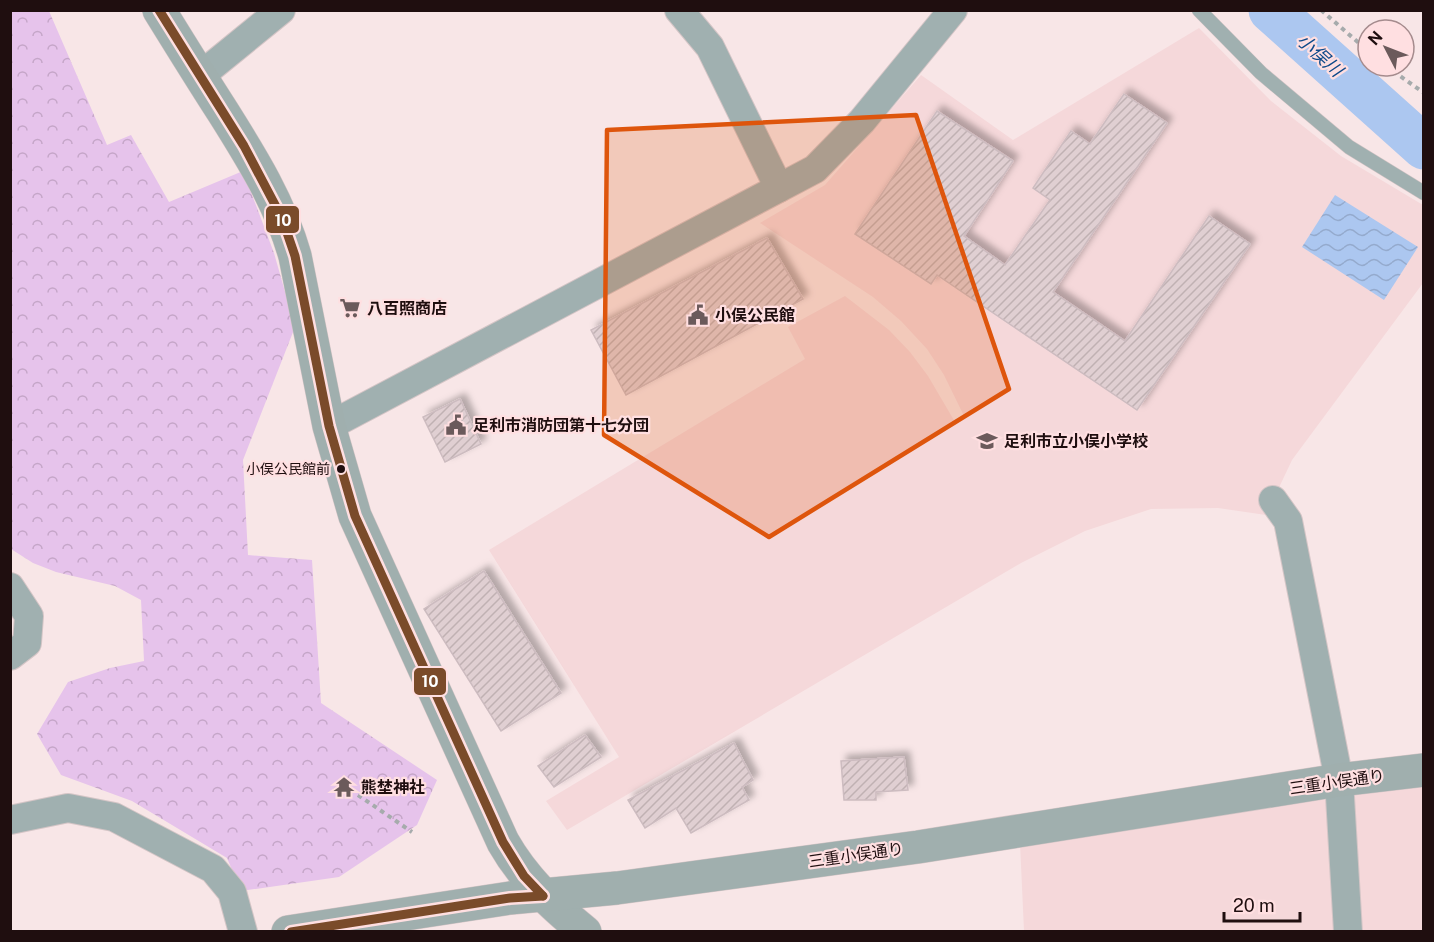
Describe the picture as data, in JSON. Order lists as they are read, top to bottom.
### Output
{
  "streets": {
    "main road": ["三重小俣通り"]
  },
  "water": ["小俣川"],
  "places": {
    "supermarket": ["八百照商店"],
    "public building": ["小俣公民館", "足利市消防団第十七分団"],
    "school or university": ["足利市立小俣小学校"],
    "other": ["小俣公民館前"],
    "temple": ["熊埜神社"]
  },
  "lines": ["transit line 10"],
  "scale_bar": "20 m",
  "north": "top left"
}
